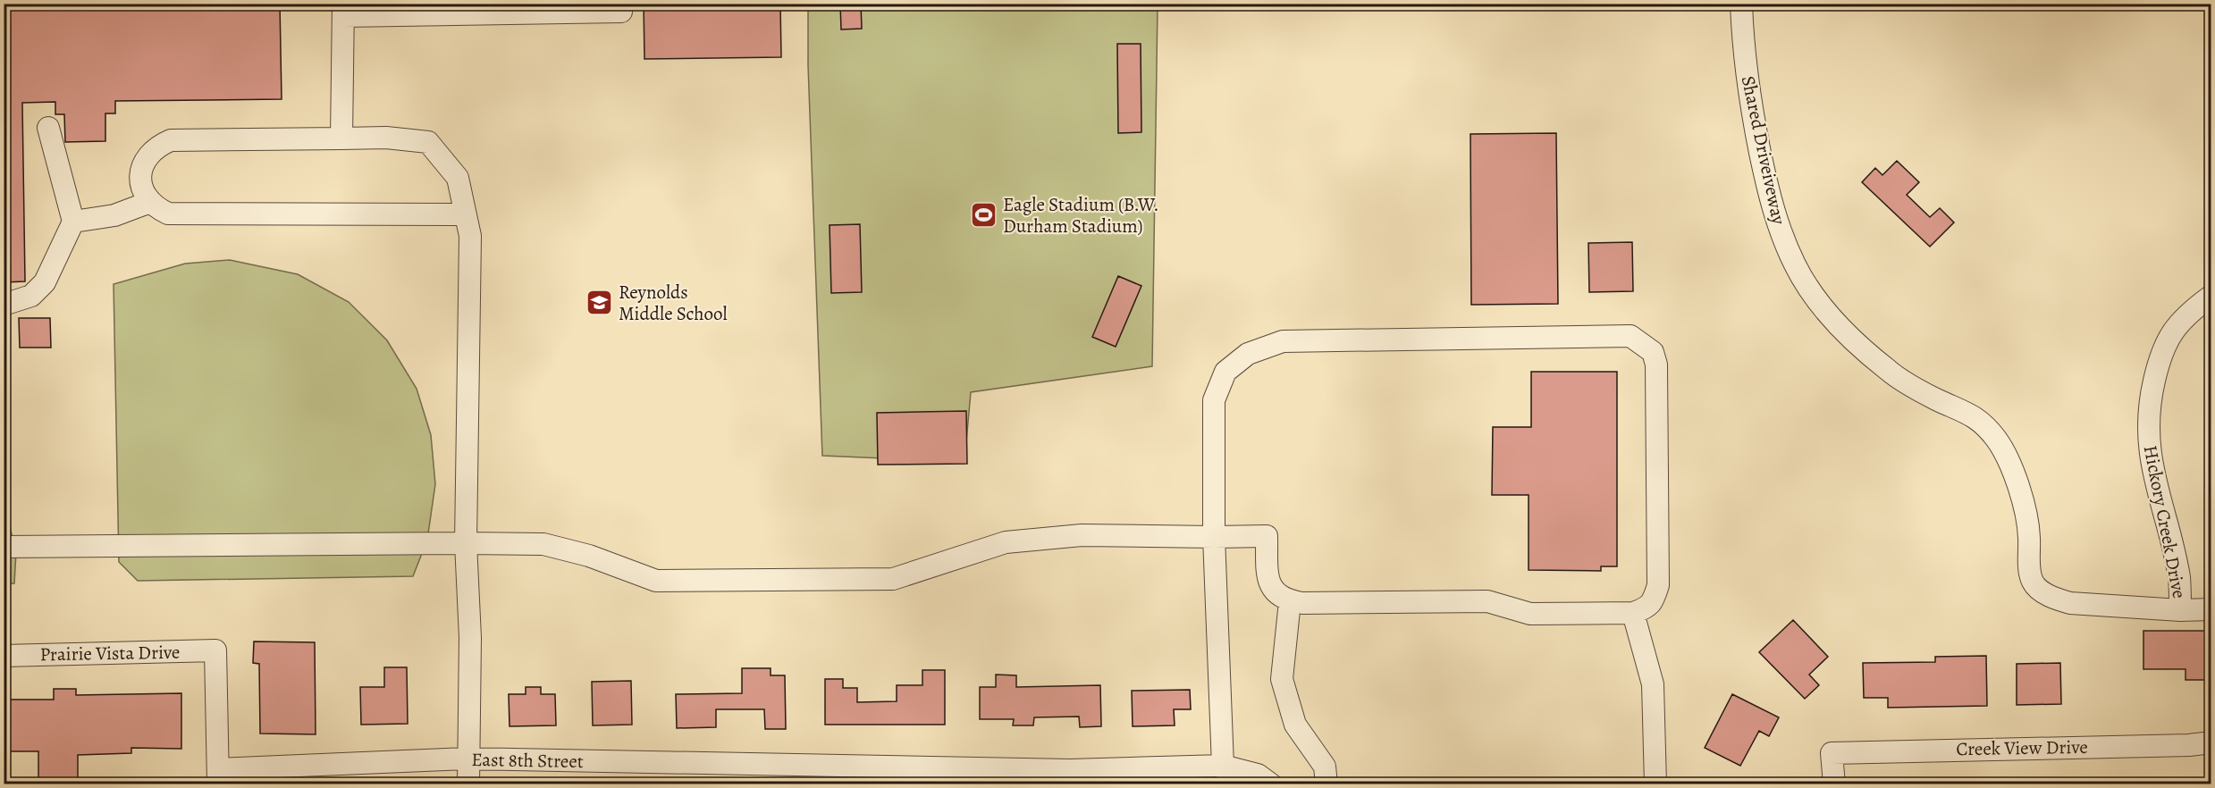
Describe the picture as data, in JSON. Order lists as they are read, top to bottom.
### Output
{
  "streets": {
    "street": [
      "Shared Driveiveway",
      "Hickory Creek Drive",
      "Prairie Vista Drive",
      "Creek View Drive",
      "East 8th Street"
    ]
  },
  "crossings": [
    ["Shared Driveiveway", "Hickory Creek Drive"],
    ["Prairie Vista Drive", "East 8th Street"]
  ],
  "places": {
    "sports": ["Eagle Stadium (B.W. Durham Stadium)"],
    "school or university": ["Reynolds Middle School"]
  }
}
